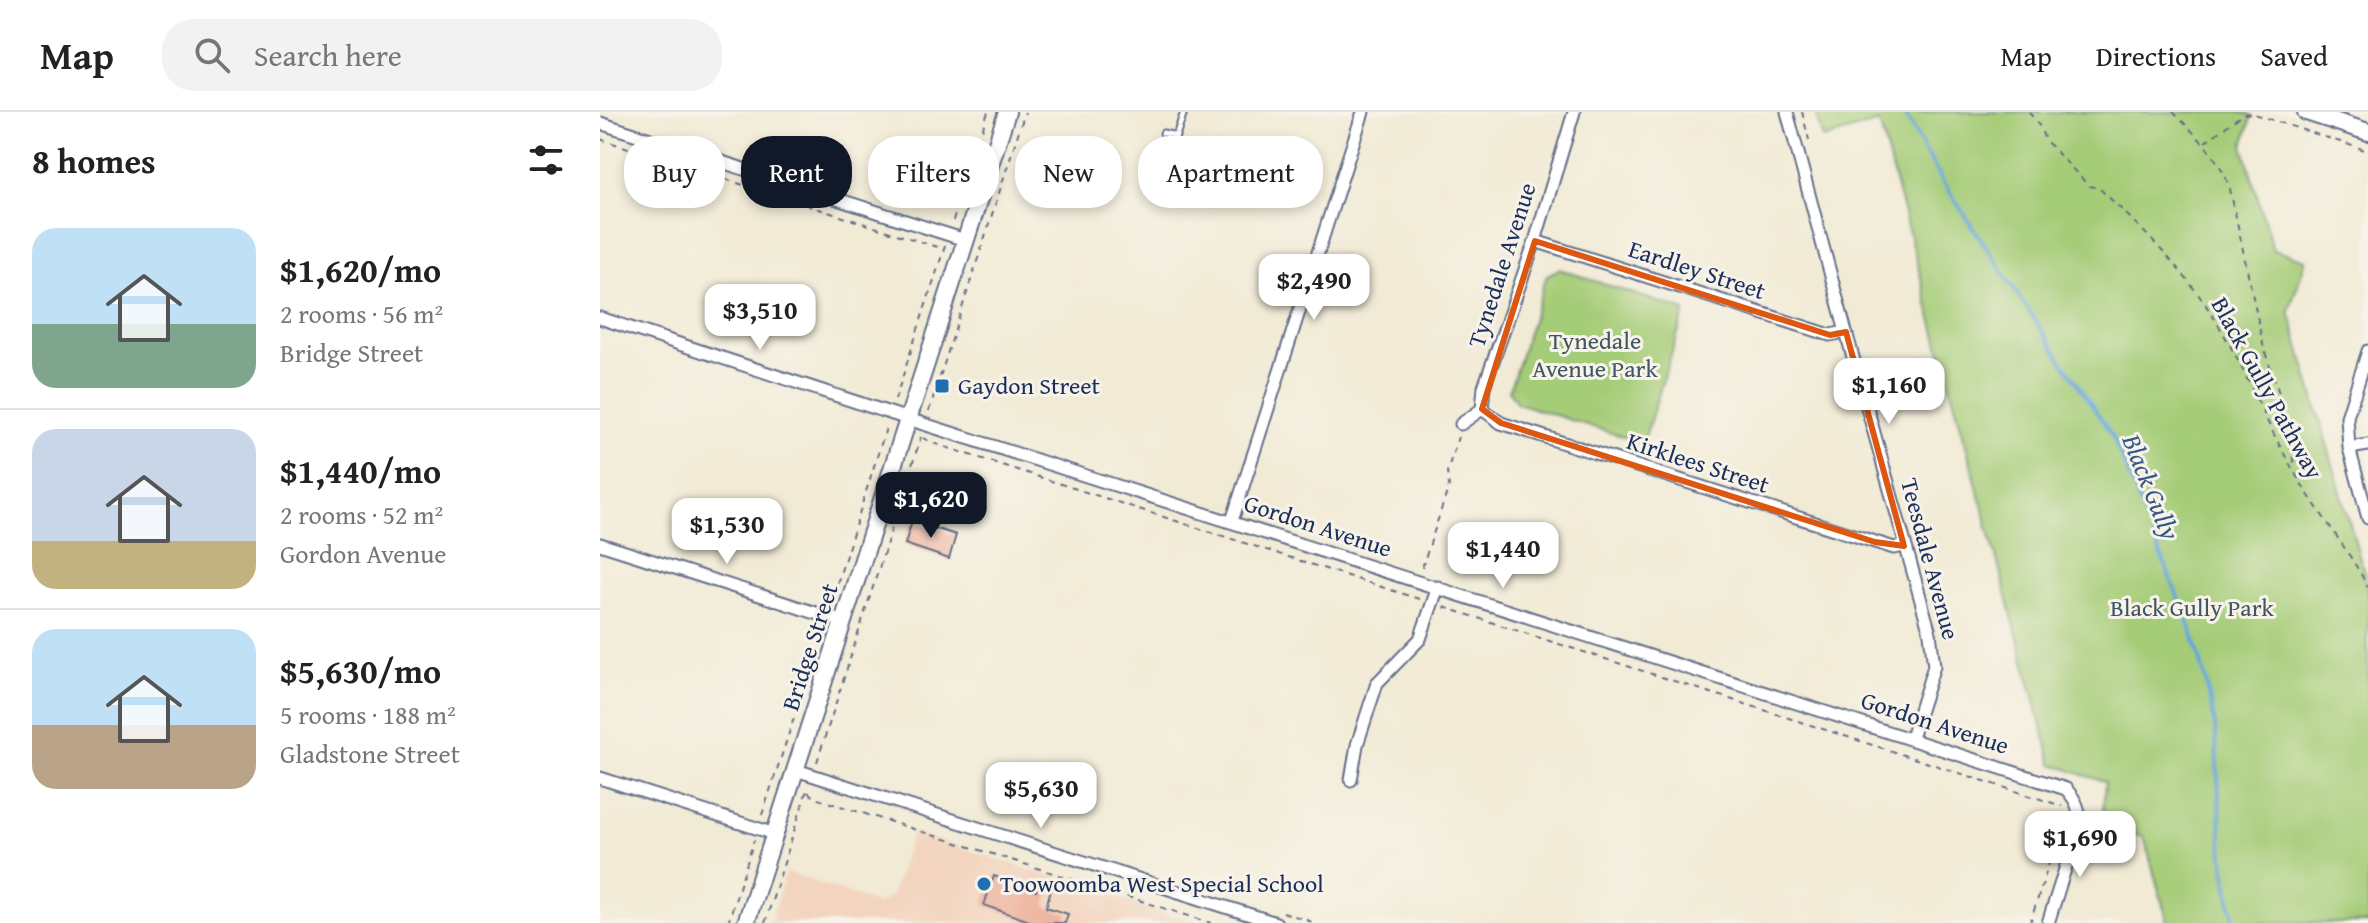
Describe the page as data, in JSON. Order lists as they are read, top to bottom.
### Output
{
  "streets": {
    "main road": ["Bridge Street"],
    "street": [
      "Tynedale Avenue",
      "Eardley Street",
      "Kirklees Street",
      "Gordon Avenue",
      "Teesdale Avenue"
    ],
    "path": ["Black Gully Pathway"]
  },
  "crossings": [
    ["Tynedale Avenue", "Eardley Street"],
    ["Tynedale Avenue", "Kirklees Street"],
    ["Eardley Street", "Teesdale Avenue"],
    ["Kirklees Street", "Teesdale Avenue"],
    ["Gordon Avenue", "Teesdale Avenue"],
    ["Gordon Avenue", "Bridge Street"]
  ],
  "water": ["Black Gully"],
  "parks": ["Tynedale Avenue Park", "Black Gully Park"],
  "places": {
    "transit": ["Gaydon Street"],
    "other": ["Toowoomba West Special School"]
  },
  "page": {
    "header": "Map",
    "search": "Search here",
    "nav": ["Map", "Directions", "Saved"],
    "heading": "8 homes",
    "chip": [
      "Buy",
      "Rent",
      "Filters",
      "New",
      "Apartment"
    ],
    "list": [
      {
        "name": "$1,620/mo",
        "note": "2 rooms · 56 m² · Bridge Street"
      },
      {
        "name": "$1,440/mo",
        "note": "2 rooms · 52 m² · Gordon Avenue"
      },
      {
        "name": "$5,630/mo",
        "note": "5 rooms · 188 m² · Gladstone Street"
      }
    ],
    "price": [
      "$2,490",
      "$3,510",
      "$1,160",
      "$1,620",
      "$1,530",
      "$1,440",
      "$5,630",
      "$1,690"
    ]
  }
}
